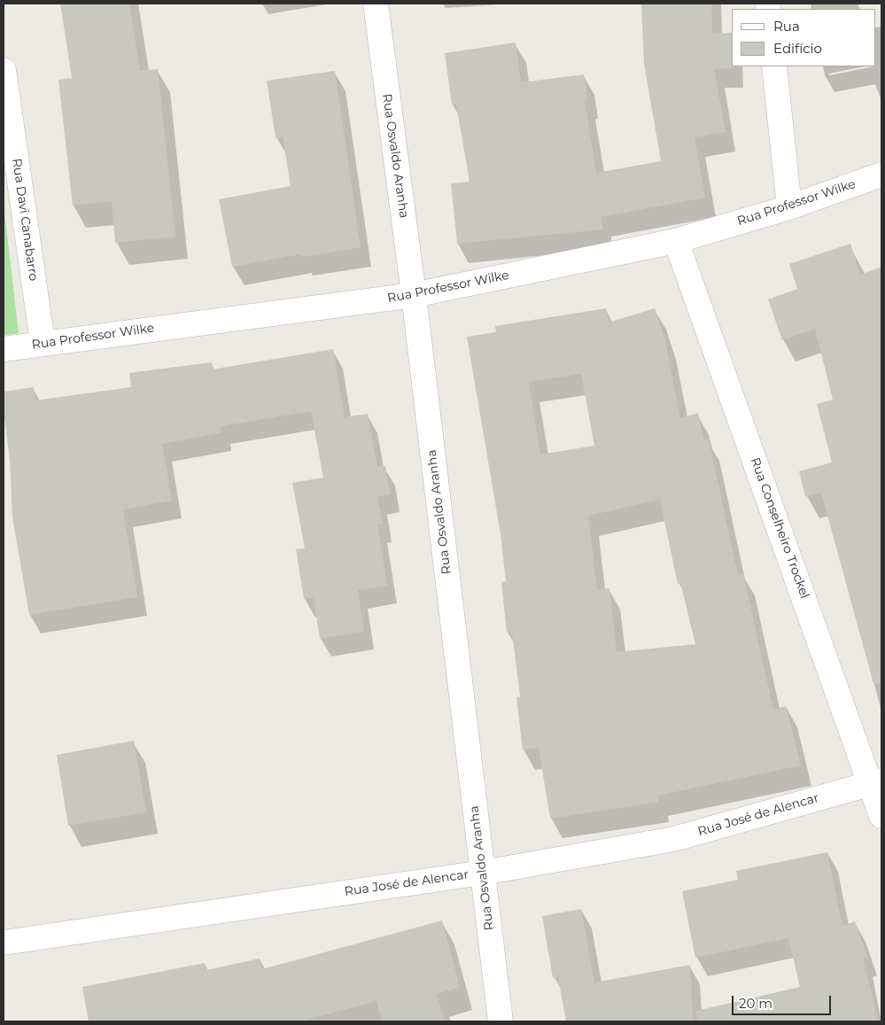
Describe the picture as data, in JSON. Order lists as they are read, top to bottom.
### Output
{
  "streets": {
    "street": [
      "Rua Osvaldo Aranha",
      "Rua Professor Wilke",
      "Rua Davi Canabarro",
      "Rua Conselheiro Trockel",
      "Rua José de Alencar"
    ]
  },
  "crossings": [
    ["Rua Osvaldo Aranha", "Rua Professor Wilke"],
    ["Rua Osvaldo Aranha", "Rua José de Alencar"],
    ["Rua Professor Wilke", "Rua Davi Canabarro"],
    ["Rua Professor Wilke", "Rua Conselheiro Trockel"],
    ["Rua Conselheiro Trockel", "Rua José de Alencar"]
  ],
  "legend": ["Rua", "Edifício"],
  "scale_bar": "20 m"
}
